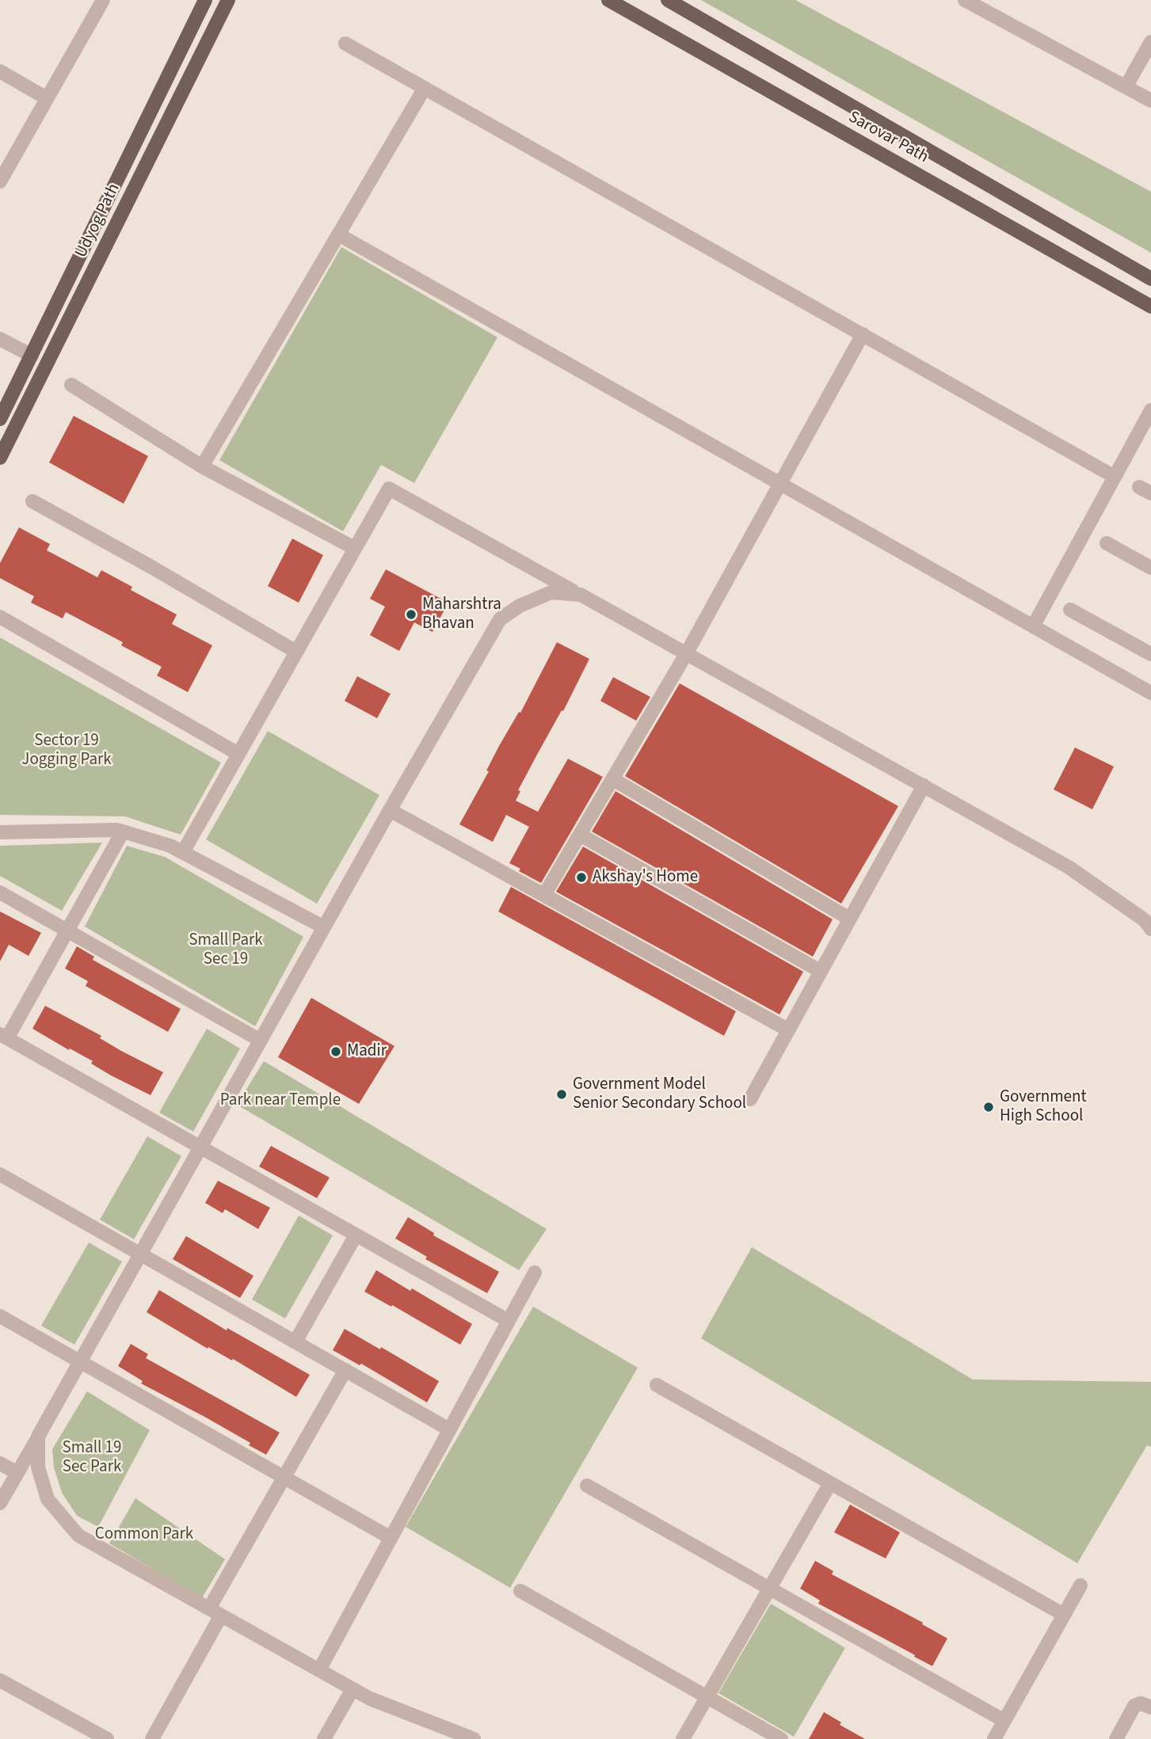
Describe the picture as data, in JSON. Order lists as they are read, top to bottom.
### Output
{
  "streets": {
    "main road": ["Sarovar Path", "Udyog Path"]
  },
  "parks": [
    "Sector 19 Jogging Park",
    "Small Park Sec 19",
    "Park near Temple",
    "Small 19 Sec Park",
    "Common Park"
  ],
  "places": [
    "Maharshtra Bhavan",
    "Akshay's Home",
    "Madir",
    "Government Model Senior Secondary School",
    "Government High School"
  ]
}
